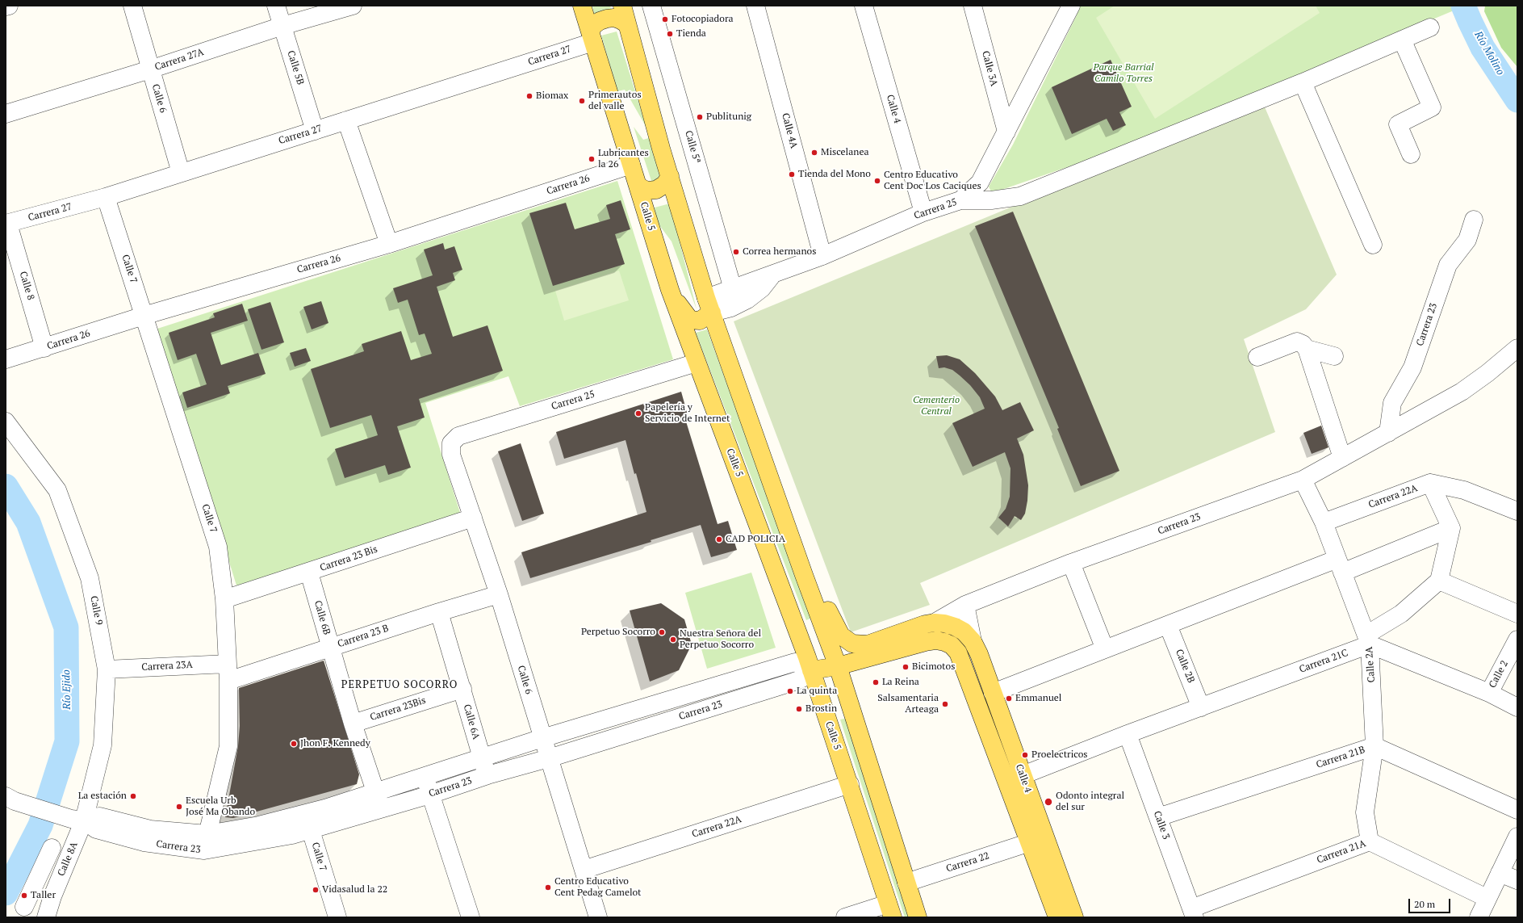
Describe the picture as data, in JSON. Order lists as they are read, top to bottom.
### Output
{
  "streets": {
    "main road": ["Calle 4", "Calle 5", "Carrera 23"],
    "street": [
      "Carrera 27",
      "Carrera 27A",
      "Calle 5B",
      "Calle 3A",
      "Calle 6",
      "Calle 4A",
      "Calle 5ª",
      "Carrera 26",
      "Carrera 25",
      "Calle 7",
      "Calle 8",
      "Carrera 22A",
      "Carrera 23 Bis",
      "Calle 9",
      "Calle 6B",
      "Carrera 23 B",
      "Carrera 21C",
      "Calle 2A",
      "Carrera 23A",
      "Calle 2B",
      "Calle 2",
      "Carrera 23Bis",
      "Calle 6A",
      "Carrera 21B",
      "Calle 3",
      "Carrera 21A",
      "Calle 8A",
      "Carrera 22"
    ]
  },
  "crossings": [
    ["Carrera 27", "Calle 5B"],
    ["Carrera 27", "Calle 6"],
    ["Carrera 27", "Calle 5"],
    ["Carrera 27", "Calle 7"],
    ["Carrera 27", "Calle 8"],
    ["Carrera 27A", "Calle 5B"],
    ["Carrera 27A", "Calle 6"],
    ["Calle 3A", "Carrera 25"],
    ["Calle 6", "Carrera 25"],
    ["Calle 6", "Carrera 23"],
    ["Calle 6", "Carrera 22A"],
    ["Calle 6", "Carrera 23 Bis"],
    ["Calle 6", "Carrera 23 B"],
    ["Calle 4", "Carrera 25"],
    ["Calle 4", "Carrera 23"],
    ["Calle 4", "Carrera 21C"],
    ["Calle 4", "Carrera 22"],
    ["Calle 4A", "Carrera 25"],
    ["Calle 5ª", "Carrera 25"],
    ["Carrera 26", "Calle 5"],
    ["Carrera 26", "Calle 7"],
    ["Carrera 26", "Calle 8"],
    ["Carrera 25", "Calle 5"],
    ["Calle 5", "Carrera 23"],
    ["Calle 5", "Carrera 22A"],
    ["Calle 7", "Carrera 23"],
    ["Calle 7", "Carrera 23 Bis"],
    ["Calle 7", "Carrera 23 B"],
    ["Calle 7", "Carrera 23A"],
    ["Carrera 23", "Calle 9"],
    ["Carrera 23", "Calle 6B"],
    ["Carrera 23", "Calle 2A"],
    ["Carrera 23", "Calle 6A"],
    ["Carrera 23", "Calle 8A"],
    ["Carrera 22A", "Calle 2A"],
    ["Carrera 23 Bis", "Calle 6B"],
    ["Calle 9", "Carrera 23A"],
    ["Calle 9", "Calle 8A"],
    ["Calle 6B", "Carrera 23 B"],
    ["Calle 6B", "Carrera 23Bis"],
    ["Carrera 23 B", "Calle 6A"],
    ["Carrera 21C", "Calle 2A"],
    ["Carrera 21C", "Calle 2B"],
    ["Carrera 21C", "Calle 3"],
    ["Calle 2A", "Carrera 21B"],
    ["Calle 2A", "Carrera 21A"],
    ["Carrera 23Bis", "Calle 6A"],
    ["Carrera 21B", "Calle 3"],
    ["Calle 3", "Carrera 21A"]
  ],
  "districts": ["PERPETUO SOCORRO"],
  "water": ["Río Molino", "Río Ejido"],
  "parks": ["Parque Barrial Camilo Torres", "Cementerio Central"],
  "places": [
    "Fotocopiadora",
    "Tienda",
    "Biomax",
    "Primerautos del valle",
    "Publitunig",
    "Miscelanea",
    "Lubricantes la 26",
    "Tienda del Mono",
    "Centro Educativo Cent Doc Los Caciques",
    "Correa hermanos",
    "Papelería y Servicio de Internet",
    "CAD POLICIA",
    "Perpetuo Socorro",
    "Nuestra Señora del Perpetuo Socorro",
    "Bicimotos",
    "La Reina",
    "La quinta",
    "Emmanuel",
    "Salsamentaria Arteaga",
    "Brostin",
    "Jhon F. Kennedy",
    "Proelectricos",
    "La estación",
    "Odonto integral del sur",
    "Escuela Urb José Ma Obando",
    "Centro Educativo Cent Pedag Camelot",
    "Vidasalud la 22",
    "Taller"
  ],
  "scale_bar": "20 m"
}
